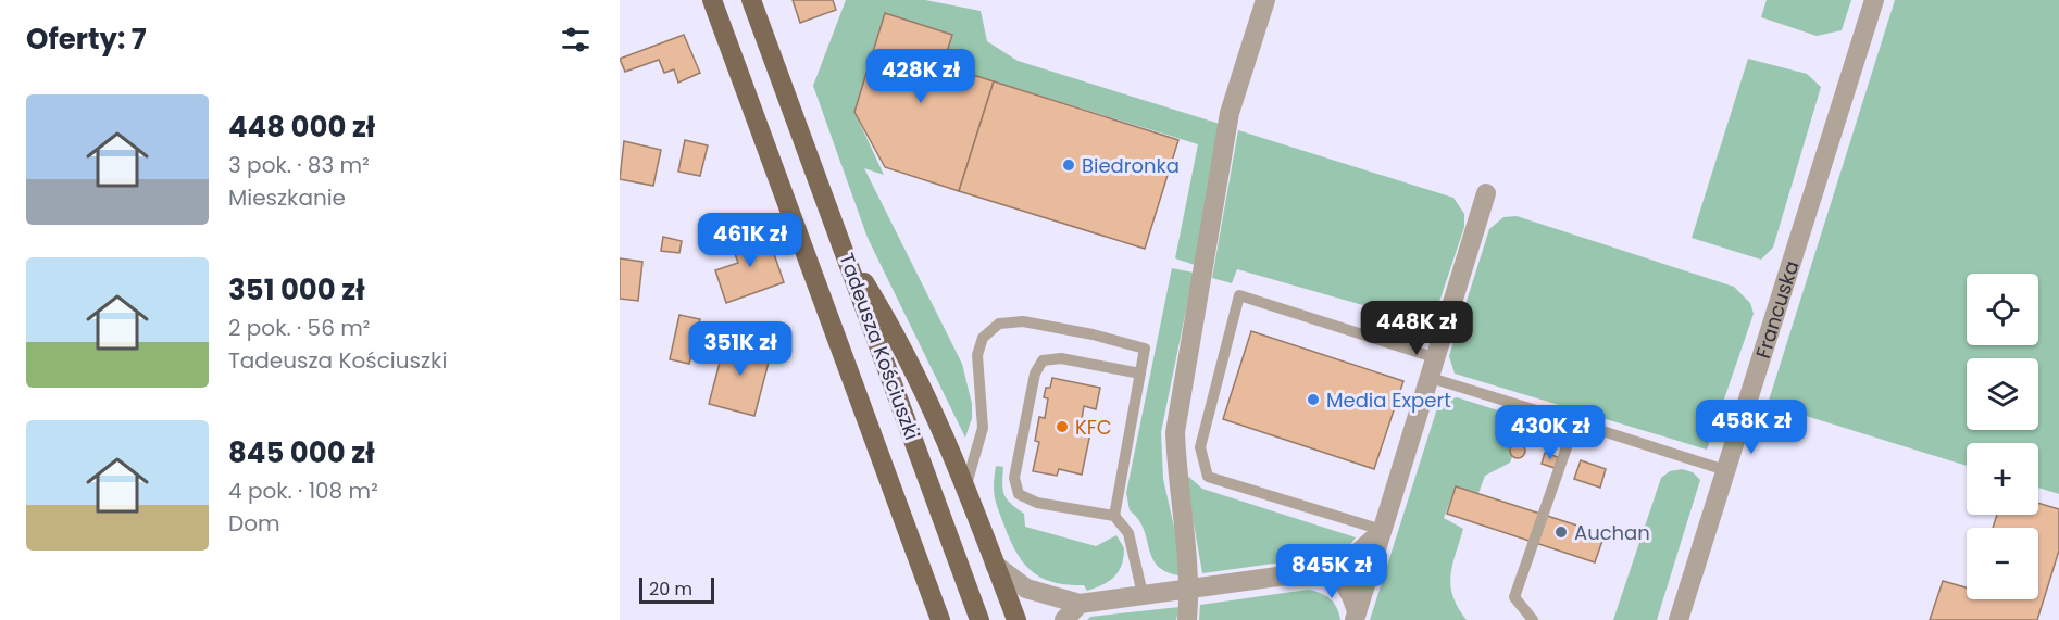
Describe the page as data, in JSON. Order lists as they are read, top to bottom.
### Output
{
  "streets": {
    "main road": ["Tadeusza Kościuszki"],
    "street": ["Francuska"]
  },
  "places": [
    "Biedronka",
    "Media Expert",
    "KFC",
    "Auchan"
  ],
  "scale_bar": "20 m",
  "page": {
    "heading": "Oferty: 7",
    "price": [
      "428K zł",
      "461K zł",
      "448K zł",
      "351K zł",
      "458K zł",
      "430K zł",
      "845K zł"
    ],
    "list": [
      {
        "name": "448 000 zł",
        "note": "3 pok. · 83 m² · Mieszkanie"
      },
      {
        "name": "351 000 zł",
        "note": "2 pok. · 56 m² · Tadeusza Kościuszki"
      },
      {
        "name": "845 000 zł",
        "note": "4 pok. · 108 m² · Dom"
      }
    ],
    "map_buttons": ["+", "−"],
    "scale": "20 m"
  }
}
